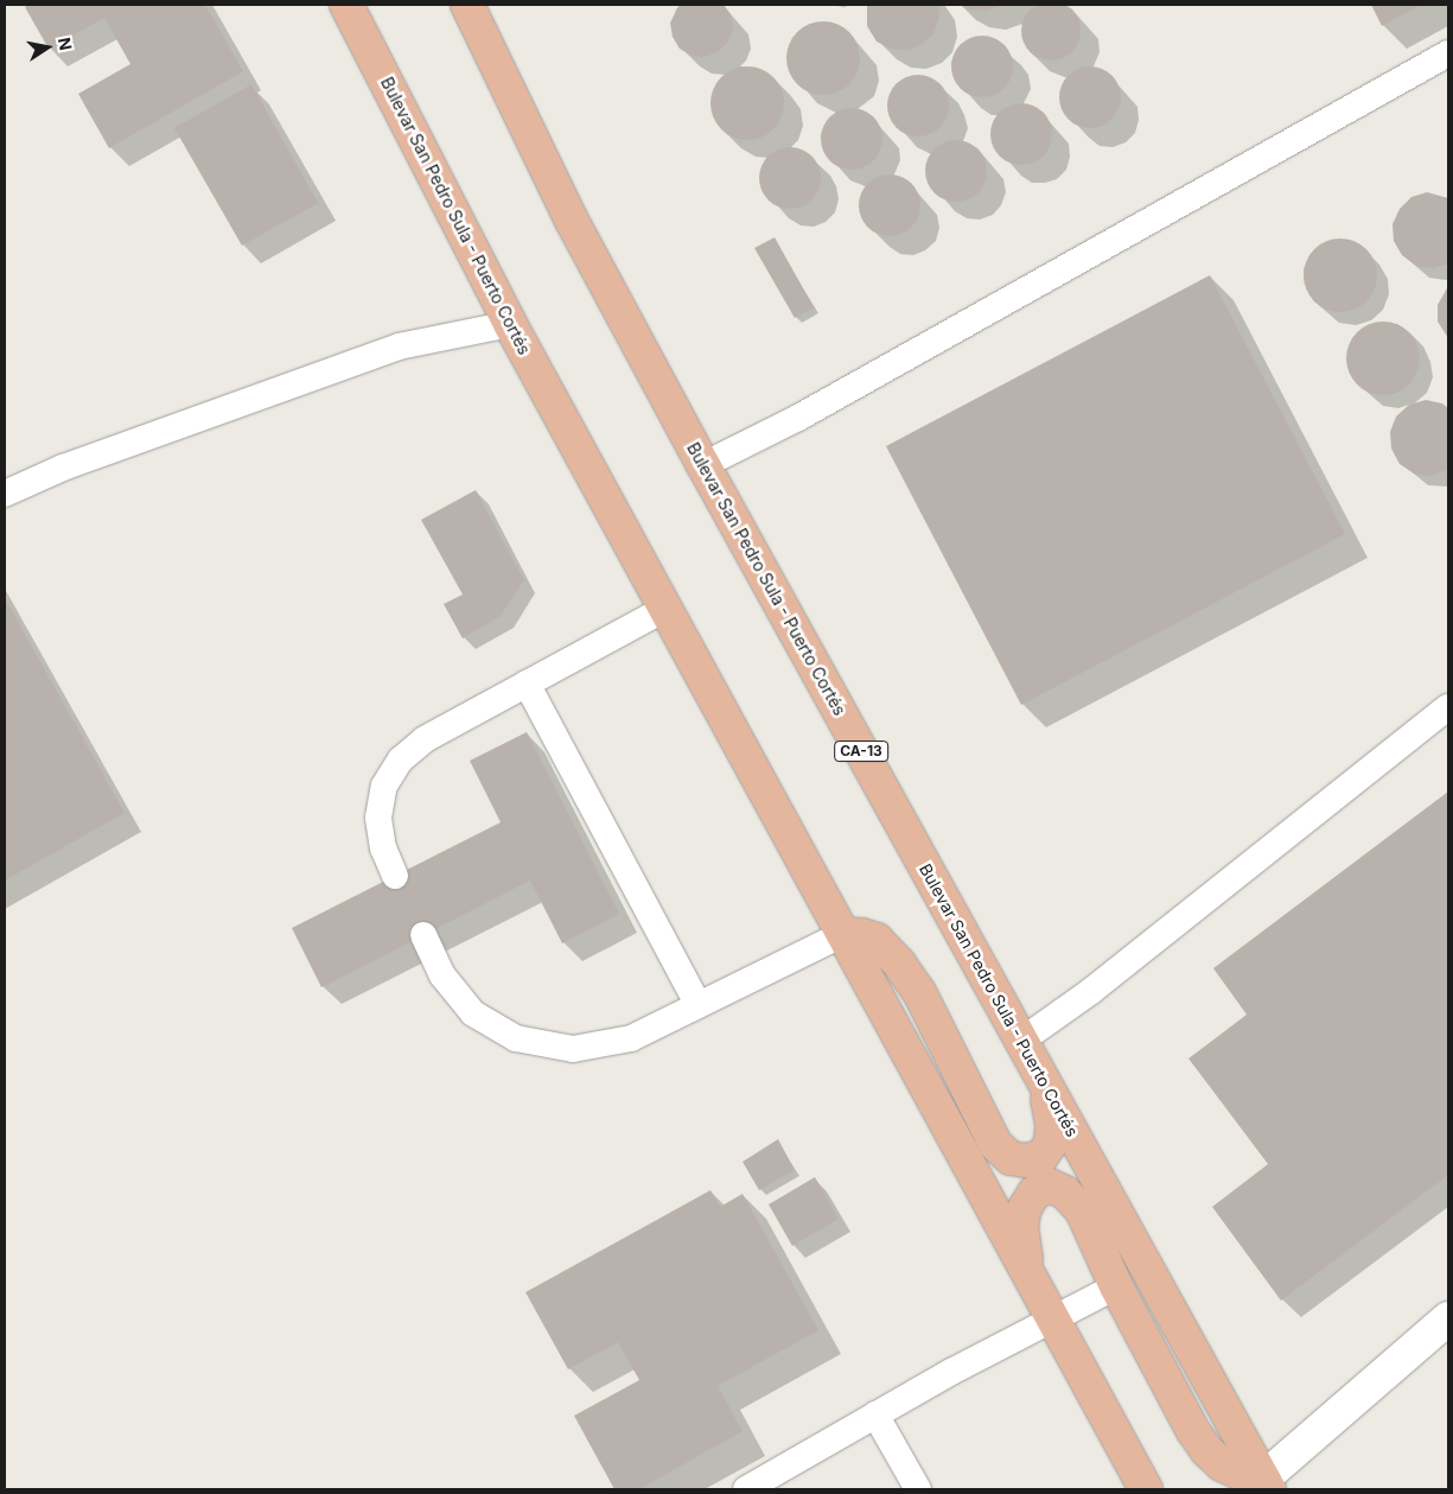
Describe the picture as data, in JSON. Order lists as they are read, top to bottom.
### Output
{
  "streets": {
    "highway": ["Bulevar San Pedro Sula - Puerto Cortés", "CA-13"]
  },
  "north": "right"
}
